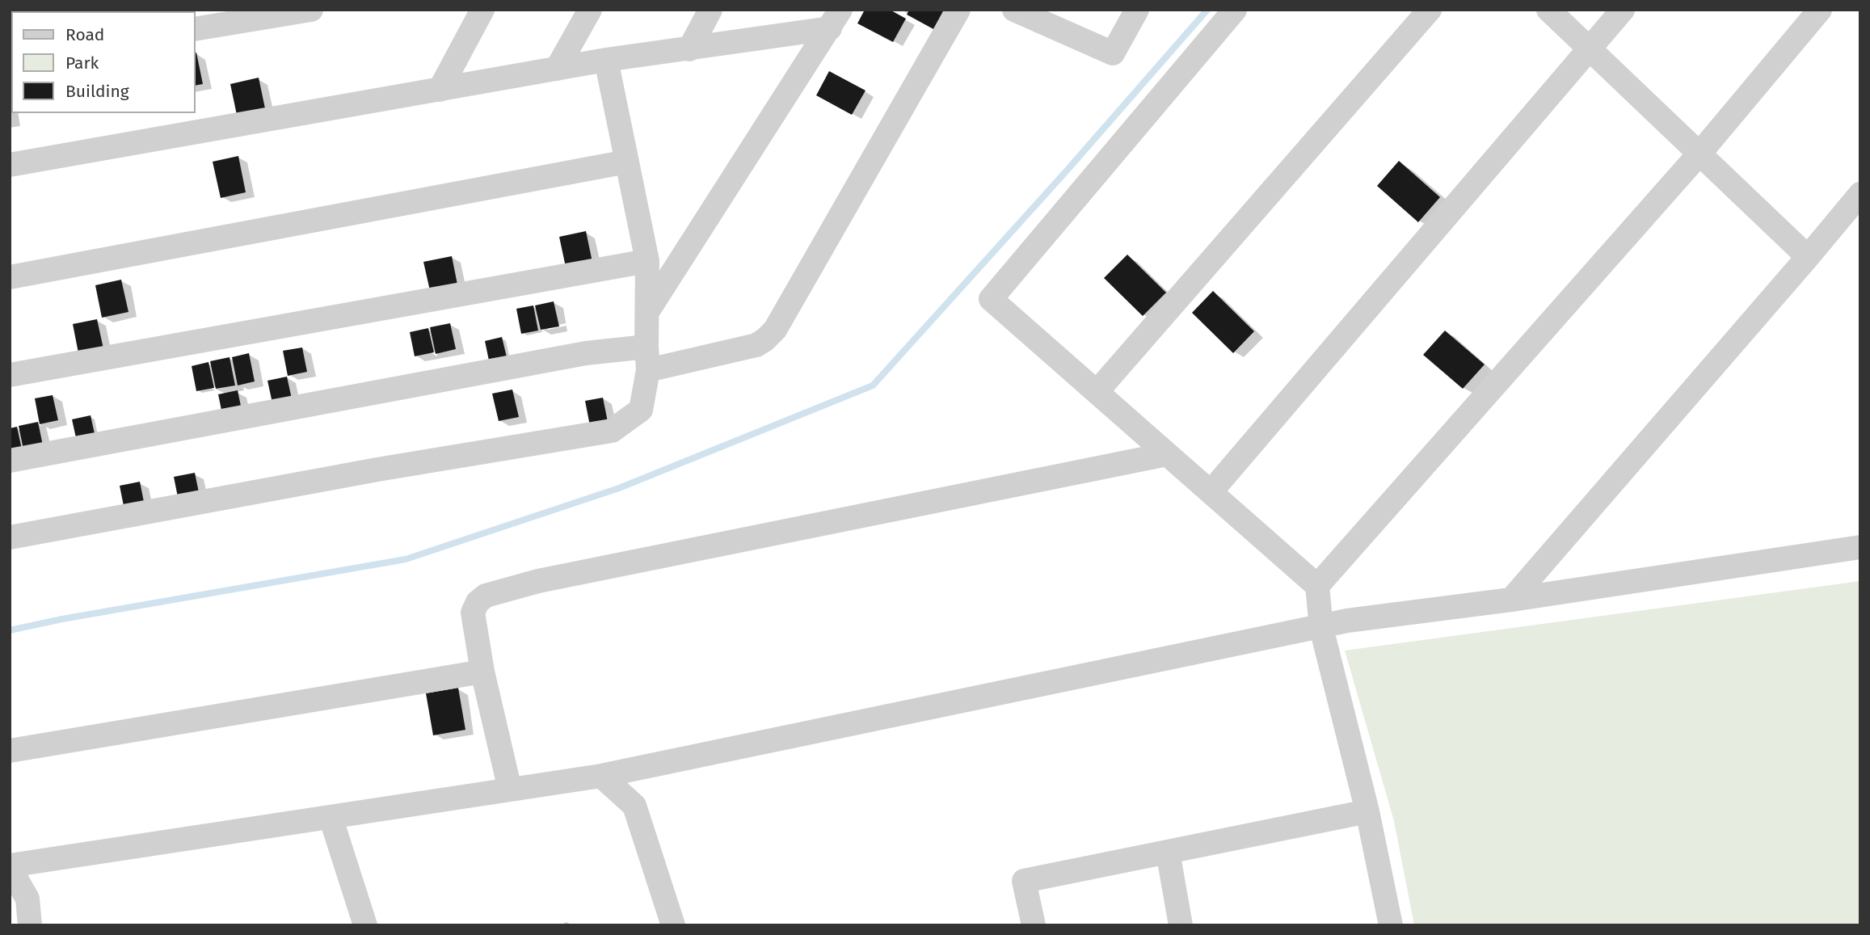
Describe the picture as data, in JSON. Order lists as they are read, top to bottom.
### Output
{
  "legend": ["Road", "Park", "Building"]
}
